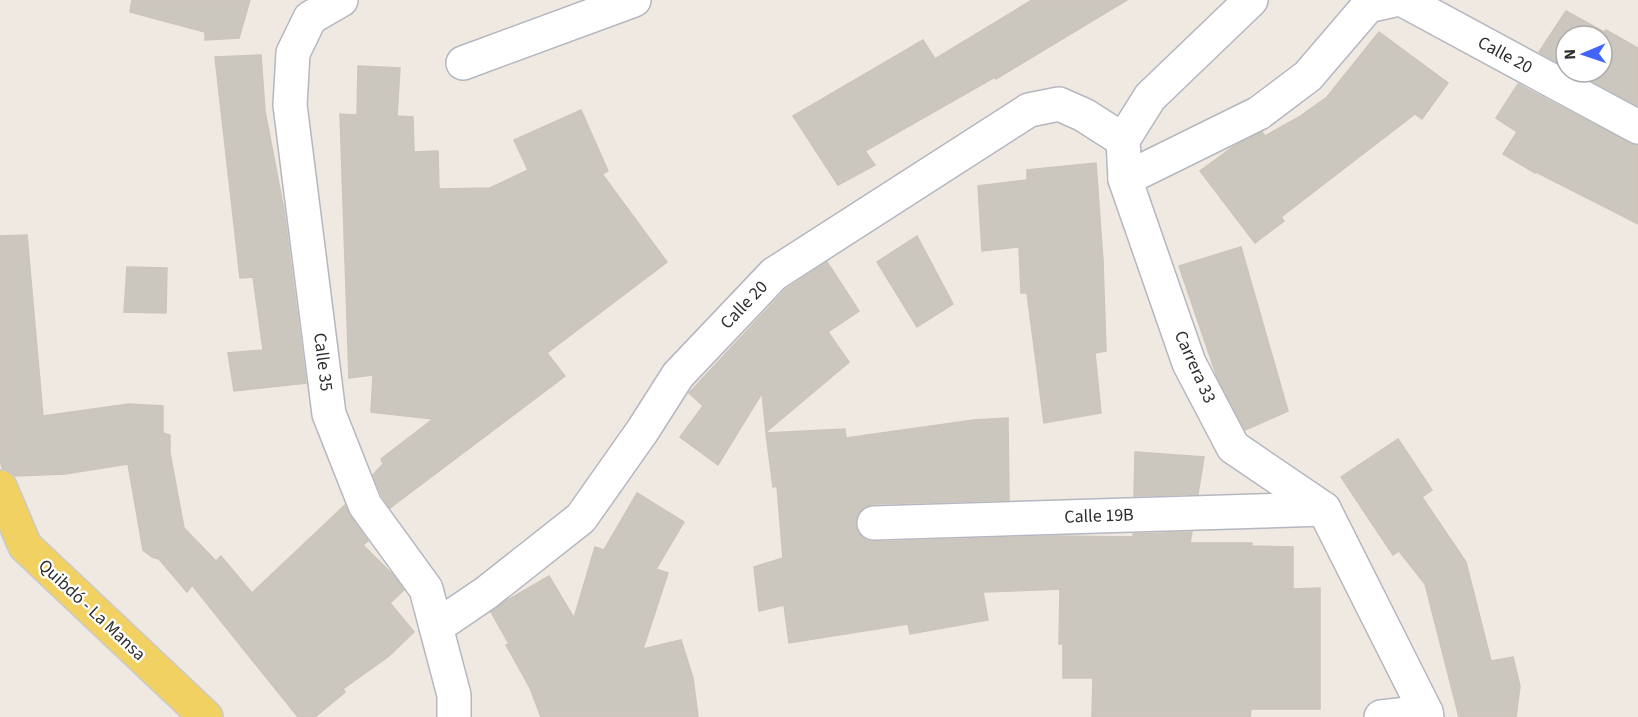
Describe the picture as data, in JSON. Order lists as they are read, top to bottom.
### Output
{
  "streets": {
    "main road": ["Quibdó - La Mansa"],
    "street": [
      "Calle 20",
      "Calle 35",
      "Carrera 33",
      "Calle 19B"
    ]
  },
  "crossings": [
    ["Calle 20", "Calle 35"],
    ["Calle 20", "Carrera 33"],
    ["Carrera 33", "Calle 19B"]
  ],
  "north": "left"
}
